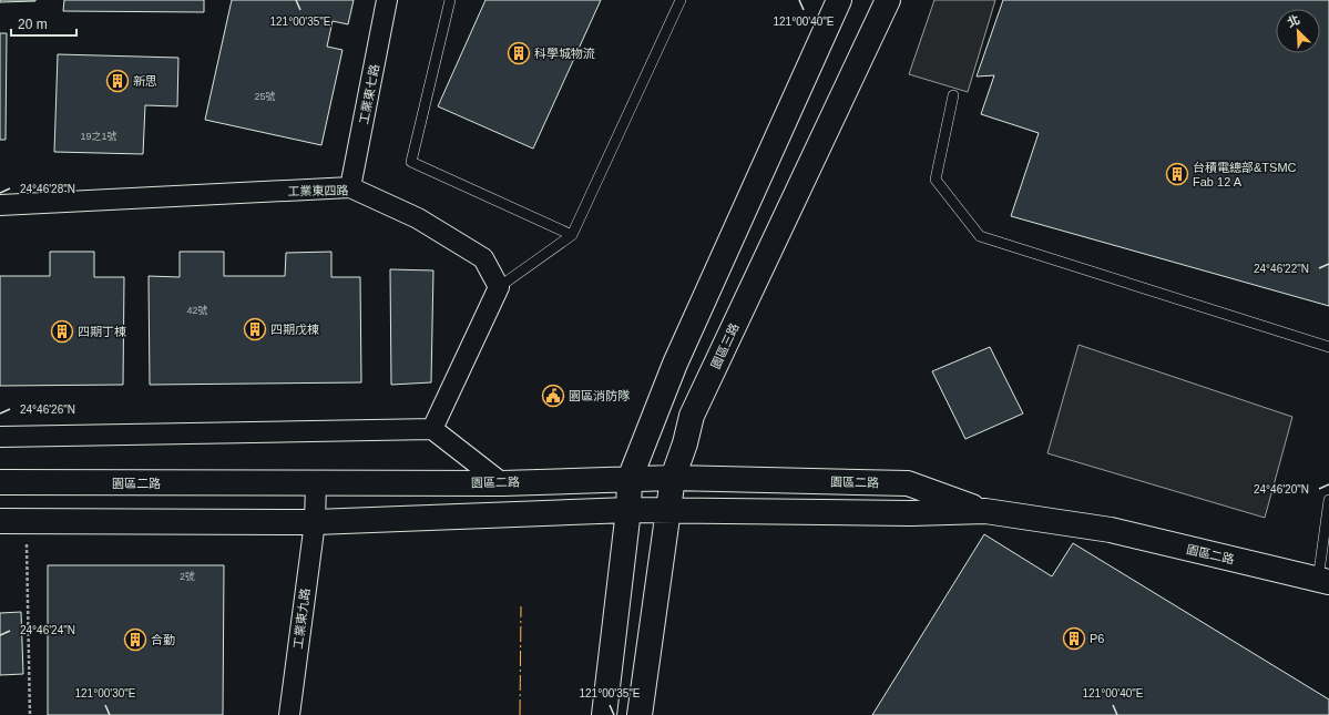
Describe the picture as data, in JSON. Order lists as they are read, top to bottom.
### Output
{
  "streets": {
    "street": [
      "工業東七路",
      "工業東四路",
      "園區三路",
      "園區二路",
      "工業東九路"
    ]
  },
  "crossings": [
    ["工業東七路", "工業東四路"],
    ["園區三路", "園區二路"],
    ["園區二路", "工業東九路"]
  ],
  "places": {
    "building": [
      "科學城物流",
      "新思",
      "台積電總部&TSMC Fab 12 A",
      "四期戊棟",
      "四期丁棟",
      "P6",
      "合勤"
    ],
    "public building": ["園區消防隊"]
  },
  "house_numbers": [
    "25號",
    "19之1號",
    "42號",
    "2號"
  ],
  "scale_bar": "20 m",
  "north": "top left",
  "coordinates": [
    "121°00'35\"E",
    "121°00'40\"E",
    "24°46'28\"N",
    "24°46'22\"N",
    "24°46'26\"N",
    "24°46'20\"N",
    "24°46'24\"N",
    "121°00'30\"E"
  ]
}
